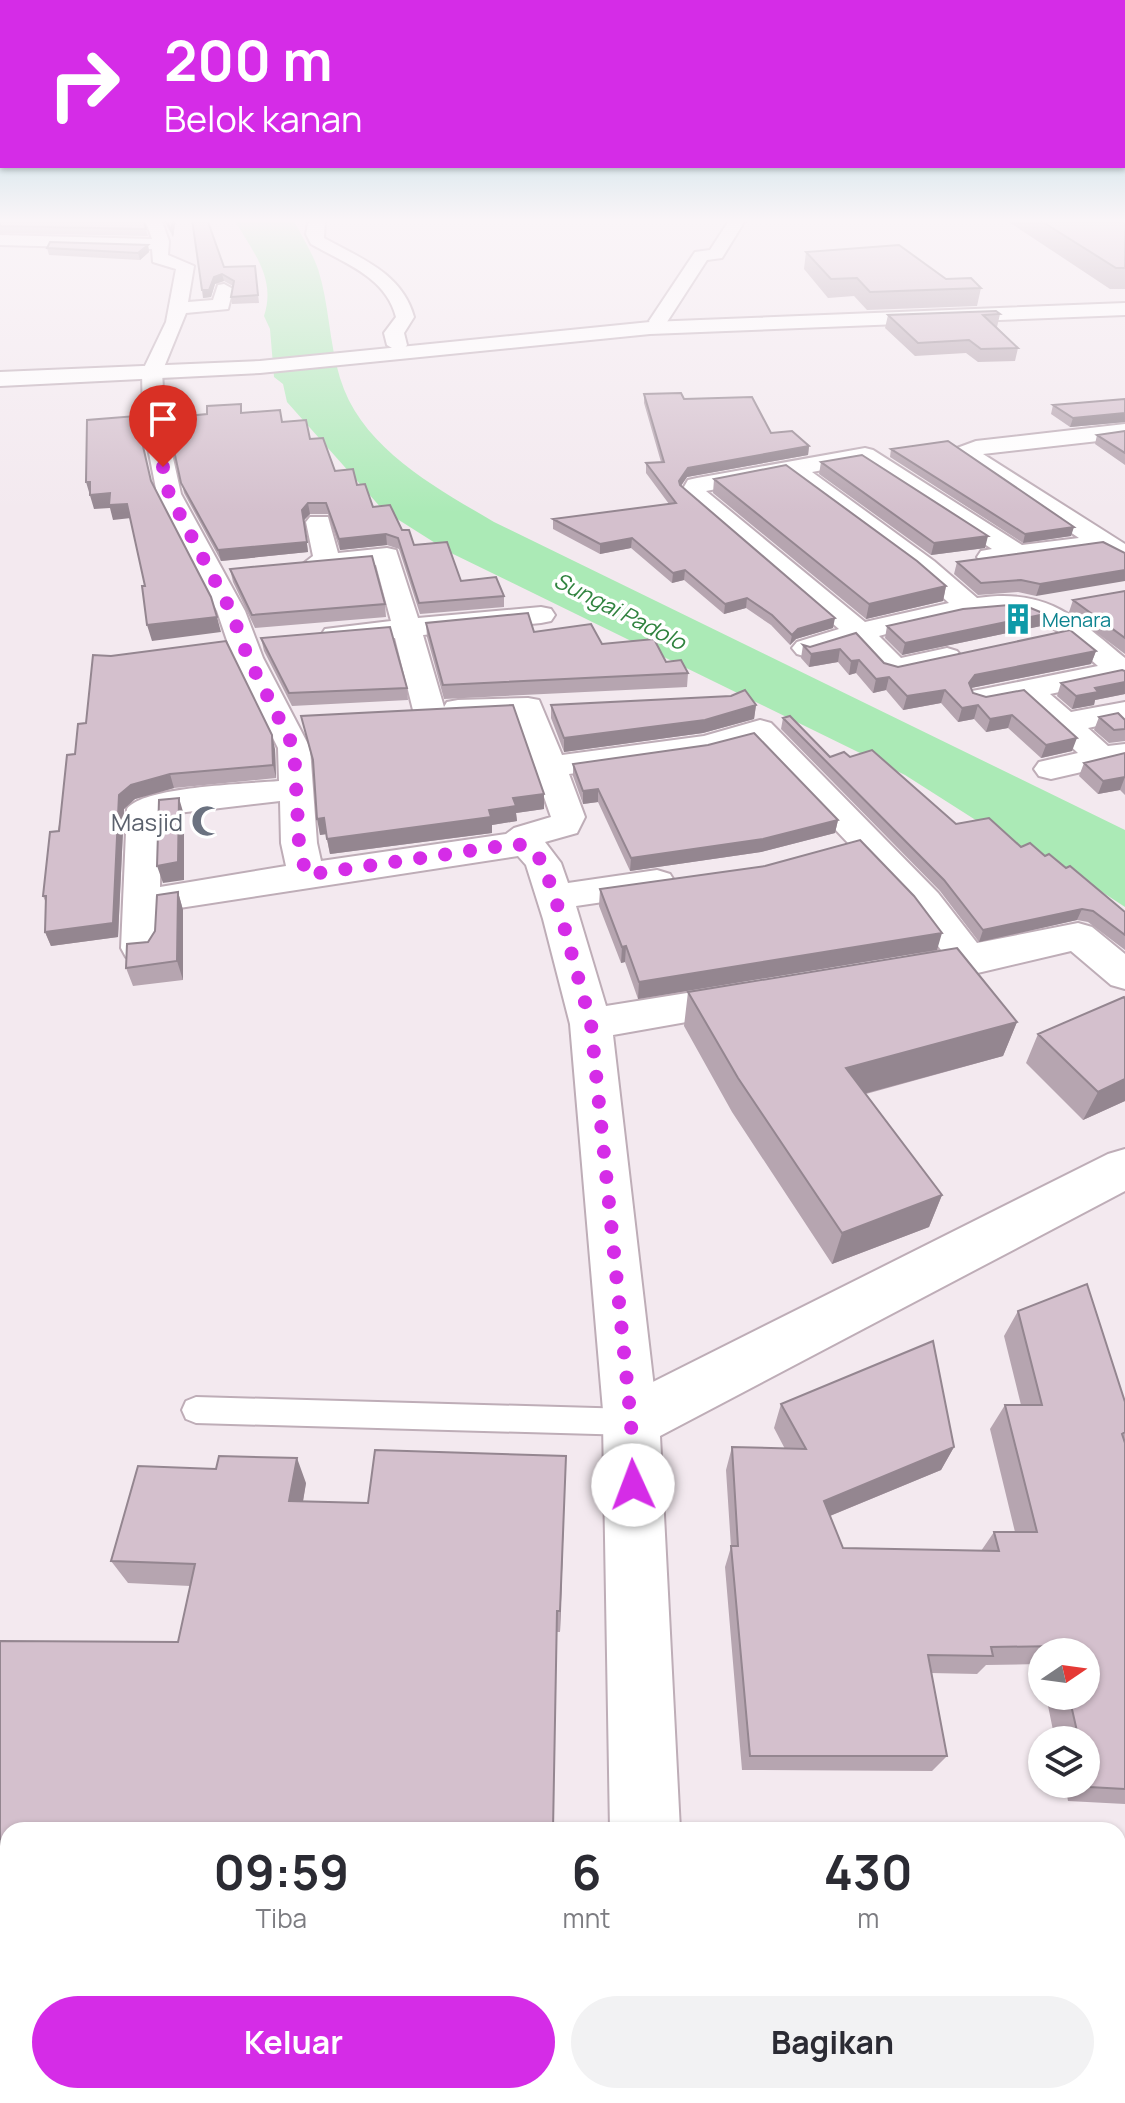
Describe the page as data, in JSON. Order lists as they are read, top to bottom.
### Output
{
  "water": ["Sungai Padolo"],
  "places": {
    "building": ["Menara"],
    "mosque": ["Masjid"]
  },
  "north": "right",
  "page": {
    "turn": ["200 m", "Belok kanan"],
    "eta": [
      "09:59",
      "Tiba",
      "6",
      "mnt",
      "430",
      "m"
    ],
    "buttons": ["Keluar", "Bagikan"]
  }
}
